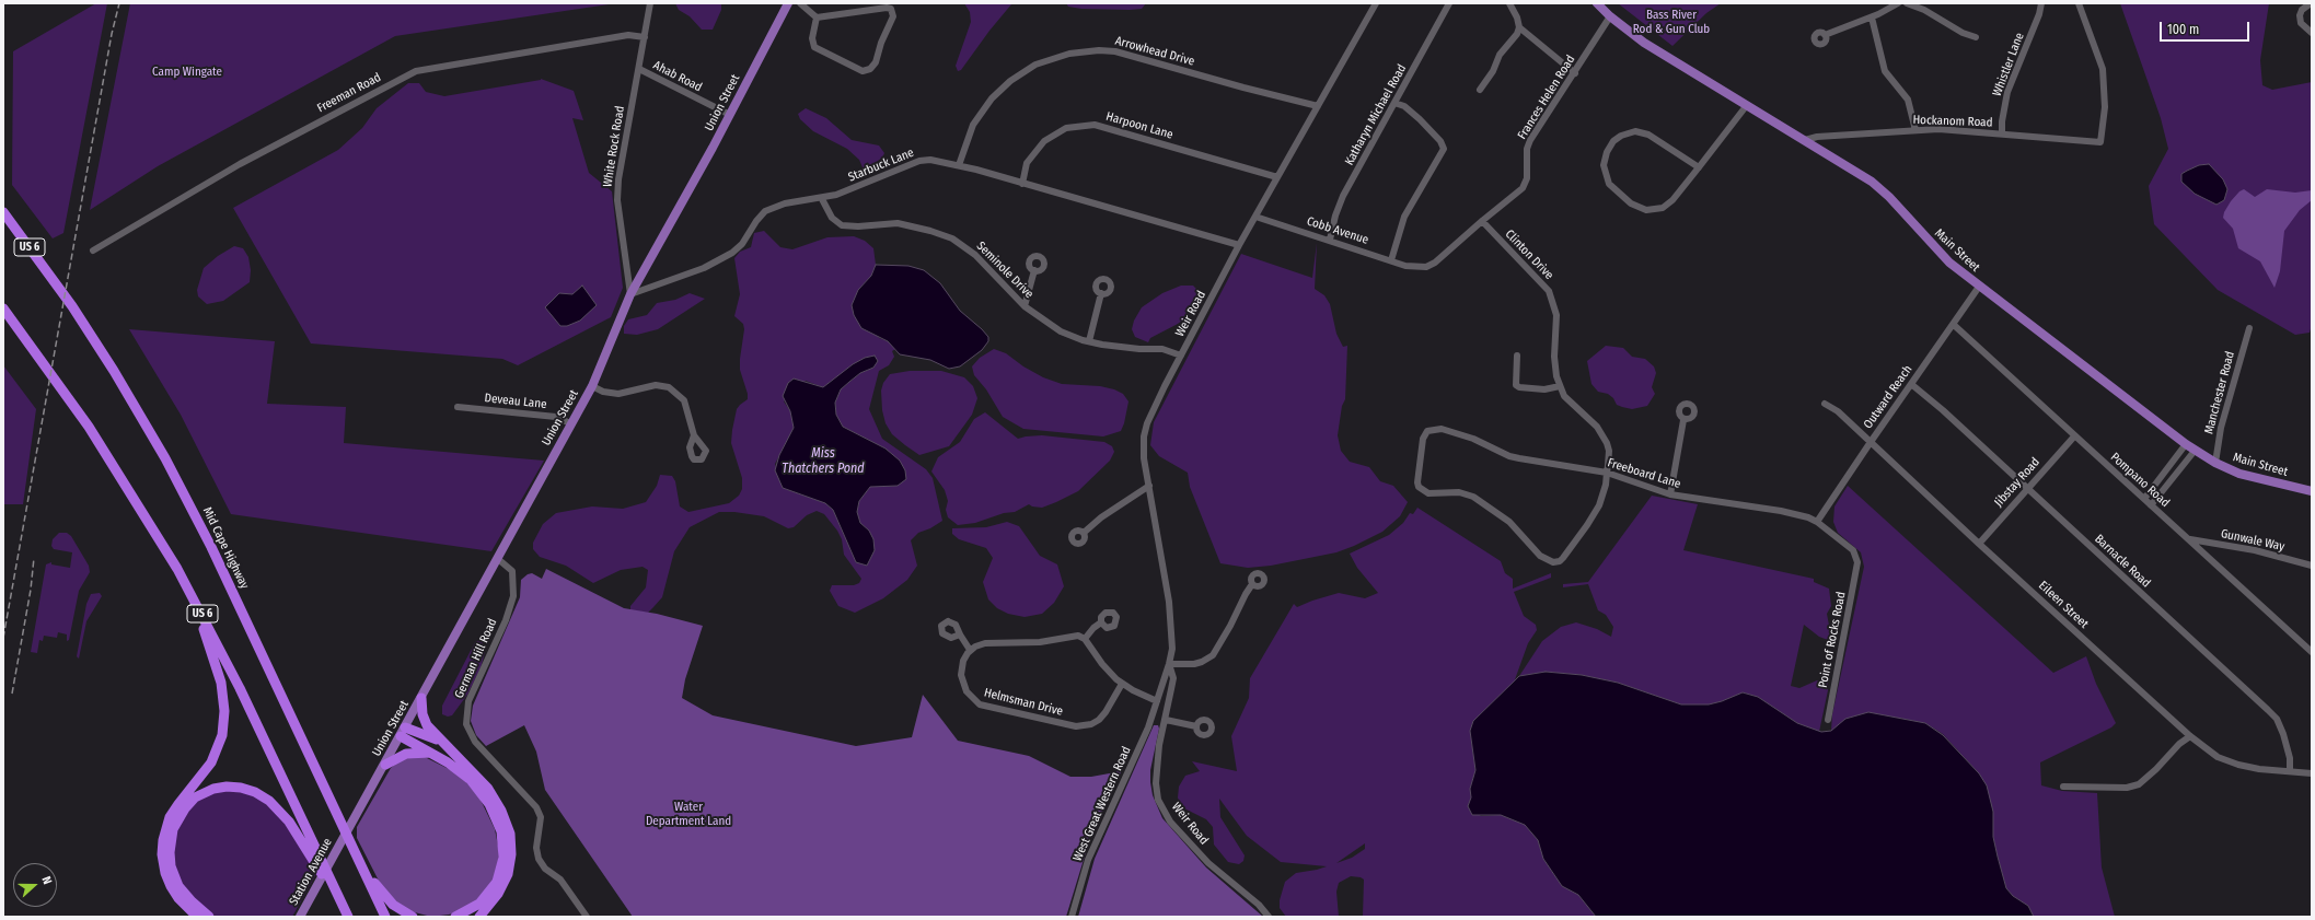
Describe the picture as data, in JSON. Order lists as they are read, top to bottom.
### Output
{
  "streets": {
    "highway": ["US 6", "Mid Cape Highway"],
    "main road": ["Union Street", "Main Street", "Station Avenue"],
    "street": [
      "Arrowhead Drive",
      "Whistler Lane",
      "Ahab Road",
      "Freeman Road",
      "Frances Helen Road",
      "Katharyn Michael Road",
      "Hockanom Road",
      "Harpoon Lane",
      "White Rock Road",
      "Starbuck Lane",
      "Cobb Avenue",
      "Clinton Drive",
      "Seminole Drive",
      "Weir Road",
      "Manchester Road",
      "Outward Reach",
      "Deveau Lane",
      "Freeboard Lane",
      "Pompano Road",
      "Jibstay Road",
      "Gunwale Way",
      "Barnacle Road",
      "Eileen Street",
      "Point of Rocks Road",
      "German Hill Road",
      "Helmsman Drive",
      "West Great Western Road"
    ]
  },
  "crossings": [
    ["Arrowhead Drive", "Starbuck Lane"],
    ["Arrowhead Drive", "Weir Road"],
    ["Whistler Lane", "Hockanom Road"],
    ["Ahab Road", "Union Street"],
    ["Ahab Road", "White Rock Road"],
    ["Freeman Road", "White Rock Road"],
    ["Frances Helen Road", "Cobb Avenue"],
    ["Frances Helen Road", "Main Street"],
    ["Frances Helen Road", "Clinton Drive"],
    ["Union Street", "White Rock Road"],
    ["Union Street", "Starbuck Lane"],
    ["Union Street", "Deveau Lane"],
    ["Union Street", "Mid Cape Highway"],
    ["Union Street", "German Hill Road"],
    ["Union Street", "Station Avenue"],
    ["Katharyn Michael Road", "Cobb Avenue"],
    ["Hockanom Road", "Main Street"],
    ["Harpoon Lane", "Starbuck Lane"],
    ["Harpoon Lane", "Weir Road"],
    ["White Rock Road", "Starbuck Lane"],
    ["Starbuck Lane", "Seminole Drive"],
    ["Starbuck Lane", "Weir Road"],
    ["Cobb Avenue", "Weir Road"],
    ["Main Street", "Manchester Road"],
    ["Main Street", "Outward Reach"],
    ["Clinton Drive", "Freeboard Lane"],
    ["Seminole Drive", "Weir Road"],
    ["Weir Road", "West Great Western Road"],
    ["Outward Reach", "Freeboard Lane"],
    ["Outward Reach", "Pompano Road"],
    ["Outward Reach", "Barnacle Road"],
    ["Outward Reach", "Eileen Street"],
    ["Freeboard Lane", "Point of Rocks Road"],
    ["Pompano Road", "Jibstay Road"],
    ["Pompano Road", "Gunwale Way"],
    ["Jibstay Road", "Barnacle Road"],
    ["Jibstay Road", "Eileen Street"],
    ["Mid Cape Highway", "Station Avenue"],
    ["Barnacle Road", "Eileen Street"]
  ],
  "water": ["Miss Thatchers Pond"],
  "parks": ["Bass River Rod & Gun Club", "Camp Wingate", "Water Department Land"],
  "scale_bar": "100 m",
  "north": "right"
}
